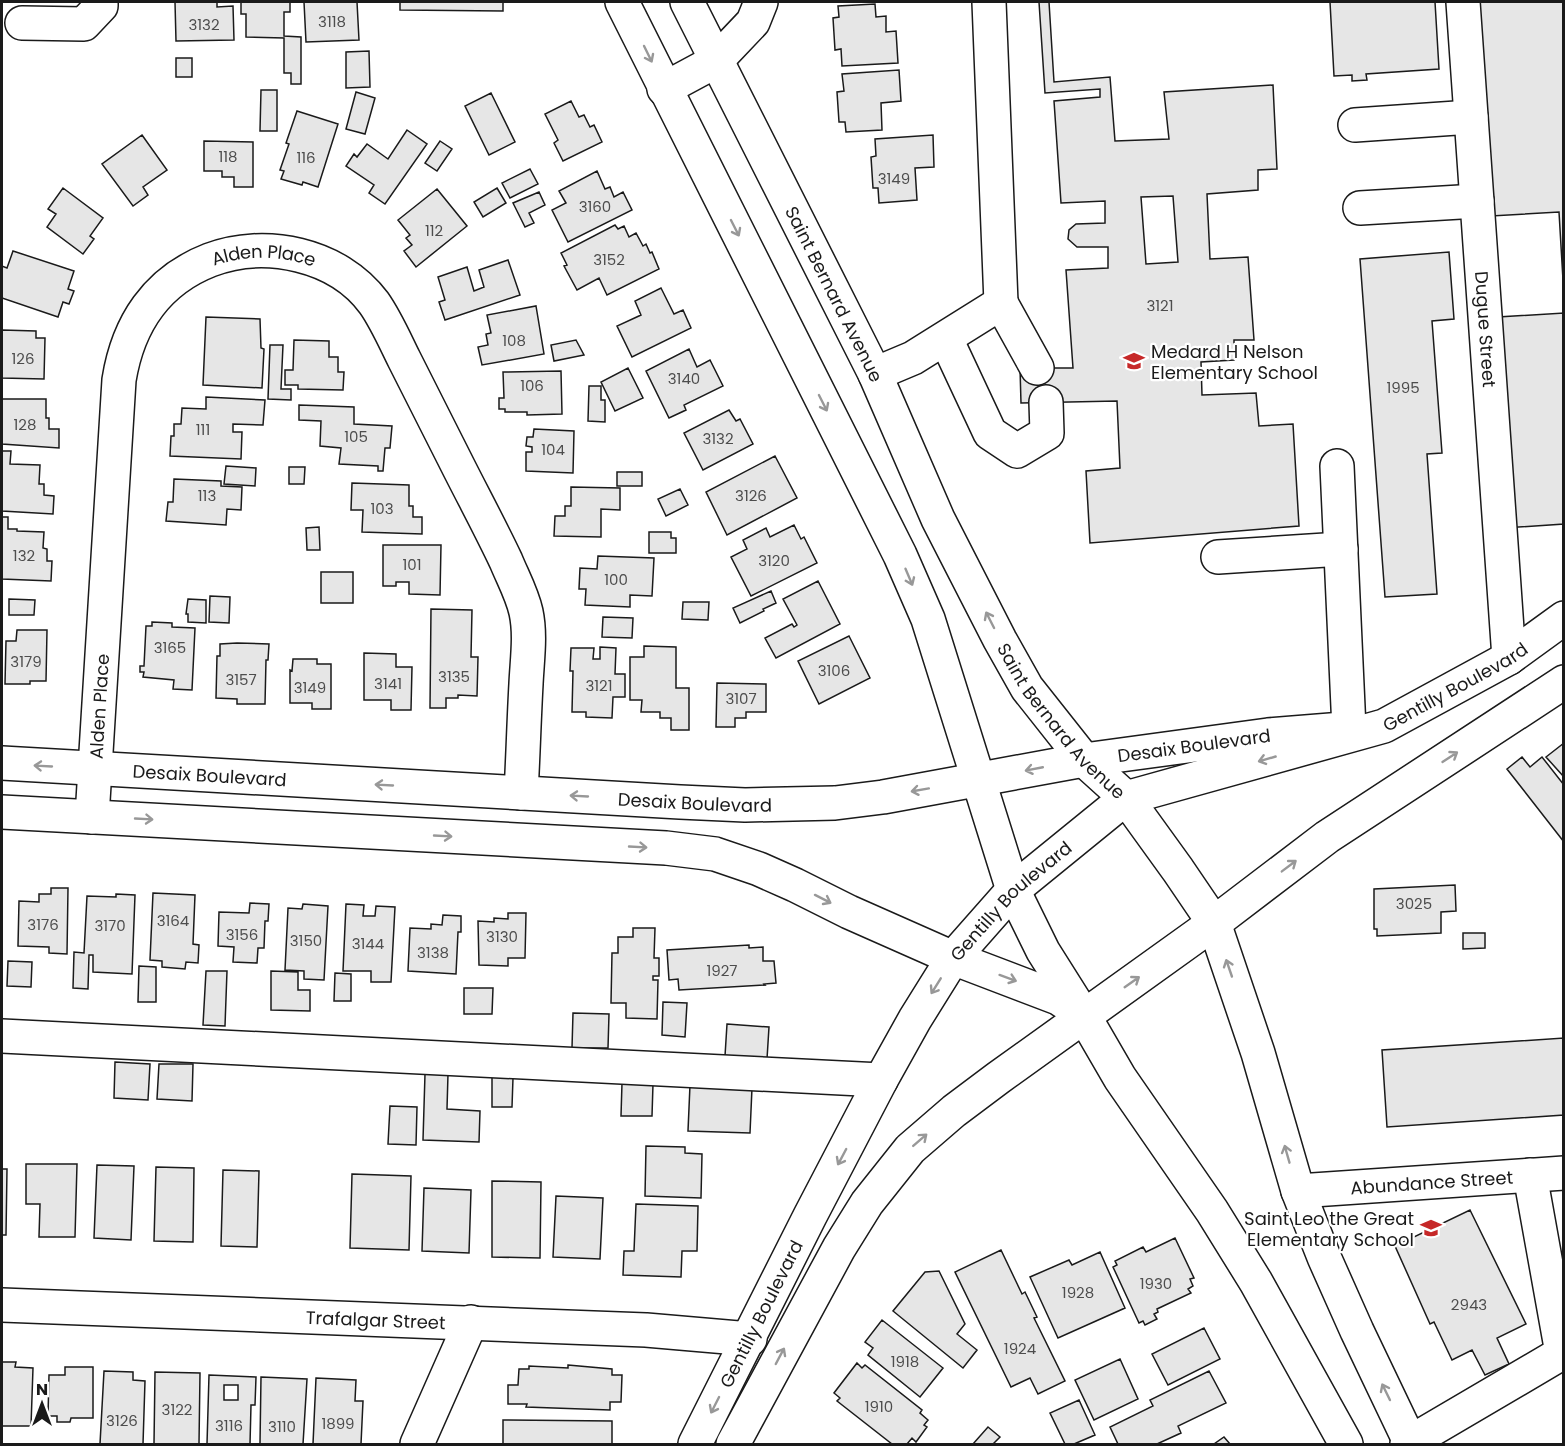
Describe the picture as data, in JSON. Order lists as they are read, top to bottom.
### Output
{
  "streets": {
    "street": [
      "Alden Place",
      "Saint Bernard Avenue",
      "Dugue Street",
      "Gentilly Boulevard",
      "Desaix Boulevard",
      "Abundance Street",
      "Trafalgar Street"
    ]
  },
  "crossings": [
    ["Alden Place", "Desaix Boulevard"],
    ["Saint Bernard Avenue", "Gentilly Boulevard"],
    ["Saint Bernard Avenue", "Desaix Boulevard"],
    ["Saint Bernard Avenue", "Abundance Street"],
    ["Dugue Street", "Gentilly Boulevard"],
    ["Gentilly Boulevard", "Desaix Boulevard"],
    ["Gentilly Boulevard", "Trafalgar Street"]
  ],
  "places": {
    "school or university": ["Medard H Nelson Elementary School", "Saint Leo the Great Elementary School"]
  },
  "house_numbers": [
    "3118",
    "3132",
    "118",
    "116",
    "3149",
    "3160",
    "112",
    "3152",
    "3121",
    "108",
    "126",
    "3140",
    "106",
    "1995",
    "128",
    "111",
    "105",
    "3132",
    "104",
    "113",
    "3126",
    "103",
    "132",
    "3120",
    "101",
    "100",
    "3165",
    "3179",
    "3106",
    "3135",
    "3157",
    "3141",
    "3121",
    "3149",
    "3107",
    "3025",
    "3164",
    "3176",
    "3170",
    "3156",
    "3130",
    "3150",
    "3144",
    "3138",
    "1927",
    "1930",
    "1928",
    "2943",
    "1924",
    "1918",
    "1910",
    "3122",
    "3126",
    "1899",
    "3116",
    "3110"
  ],
  "north": "top"
}
